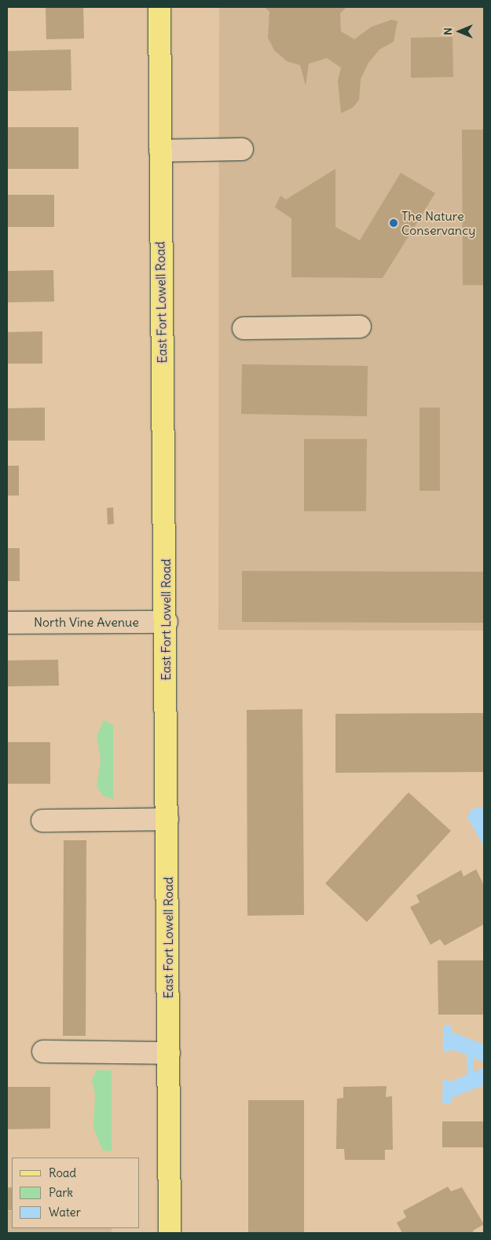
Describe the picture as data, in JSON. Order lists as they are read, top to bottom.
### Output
{
  "streets": {
    "main road": ["East Fort Lowell Road"],
    "street": ["North Vine Avenue"]
  },
  "crossings": [
    ["East Fort Lowell Road", "North Vine Avenue"]
  ],
  "places": ["The Nature Conservancy"],
  "legend": ["Road", "Park", "Water"],
  "north": "left"
}
